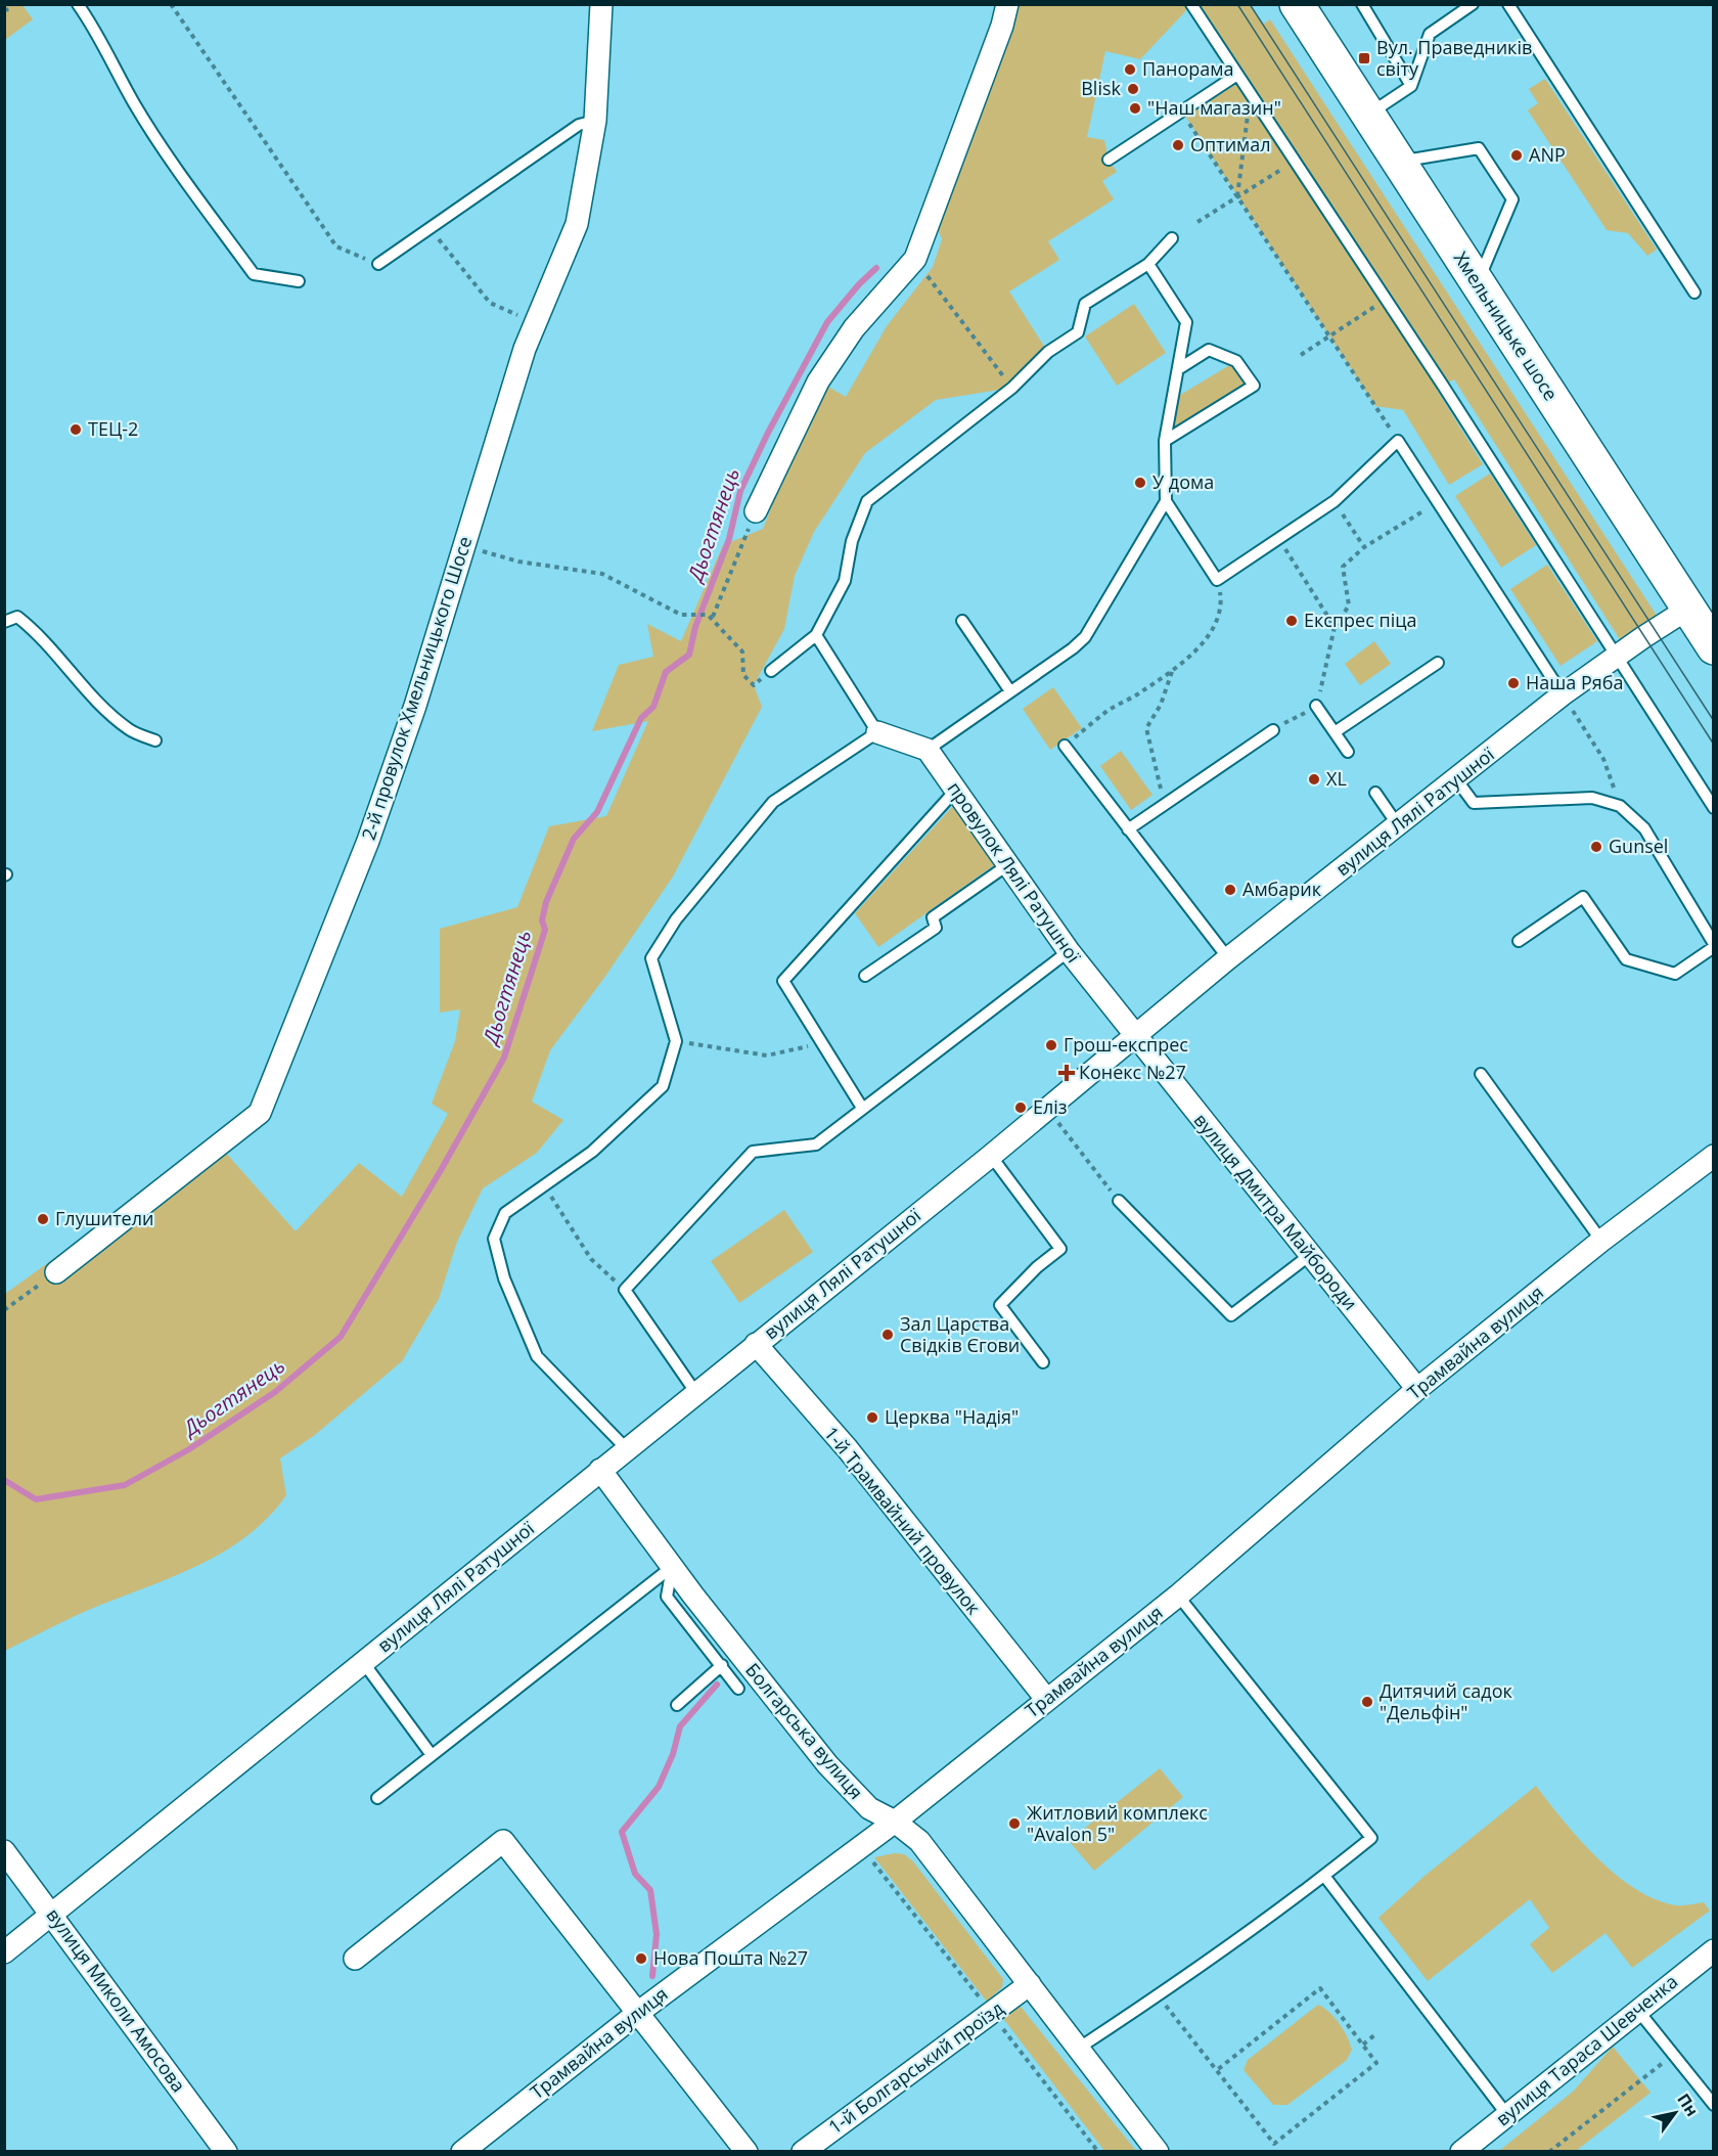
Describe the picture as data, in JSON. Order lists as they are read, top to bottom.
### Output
{
  "streets": {
    "main road": ["Хмельницьке шосе"],
    "street": [
      "2-й провулок Хмельницького Шосе",
      "вулиця Лялі Ратушної",
      "провулок Лялі Ратушної",
      "вулиця Дмитра Майбороди",
      "Трамвайна вулиця",
      "1-й Трамвайний провулок",
      "Болгарська вулиця",
      "вулиця Миколи Амосова",
      "вулиця Тараса Шевченка",
      "1-й Болгарський проїзд"
    ]
  },
  "crossings": [
    ["Хмельницьке шосе", "вулиця Лялі Ратушної"],
    ["вулиця Лялі Ратушної", "провулок Лялі Ратушної"],
    ["вулиця Лялі Ратушної", "вулиця Дмитра Майбороди"],
    ["вулиця Лялі Ратушної", "1-й Трамвайний провулок"],
    ["вулиця Лялі Ратушної", "Болгарська вулиця"],
    ["вулиця Лялі Ратушної", "вулиця Миколи Амосова"],
    ["провулок Лялі Ратушної", "вулиця Дмитра Майбороди"],
    ["вулиця Дмитра Майбороди", "Трамвайна вулиця"],
    ["Трамвайна вулиця", "1-й Трамвайний провулок"],
    ["Трамвайна вулиця", "Болгарська вулиця"],
    ["Болгарська вулиця", "1-й Болгарський проїзд"]
  ],
  "water": ["Дьогтянець"],
  "places": {
    "transit": ["Вул. Праведників світу"],
    "other": [
      "Панорама",
      "Blisk",
      "\"Наш магазин\"",
      "Оптимал",
      "ANP",
      "ТЕЦ-2",
      "У дома",
      "Експрес піца",
      "Наша Ряба",
      "XL",
      "Gunsel",
      "Амбарик",
      "Грош-експрес",
      "Еліз",
      "Глушители",
      "Зал Царства Свідків Єгови",
      "Церква \"Надія\"",
      "Дитячий садок \"Дельфін\"",
      "Житловий комплекс \"Avalon 5\"",
      "Нова Пошта №27"
    ],
    "health": ["Конекс №27"]
  },
  "north": "top right"
}
